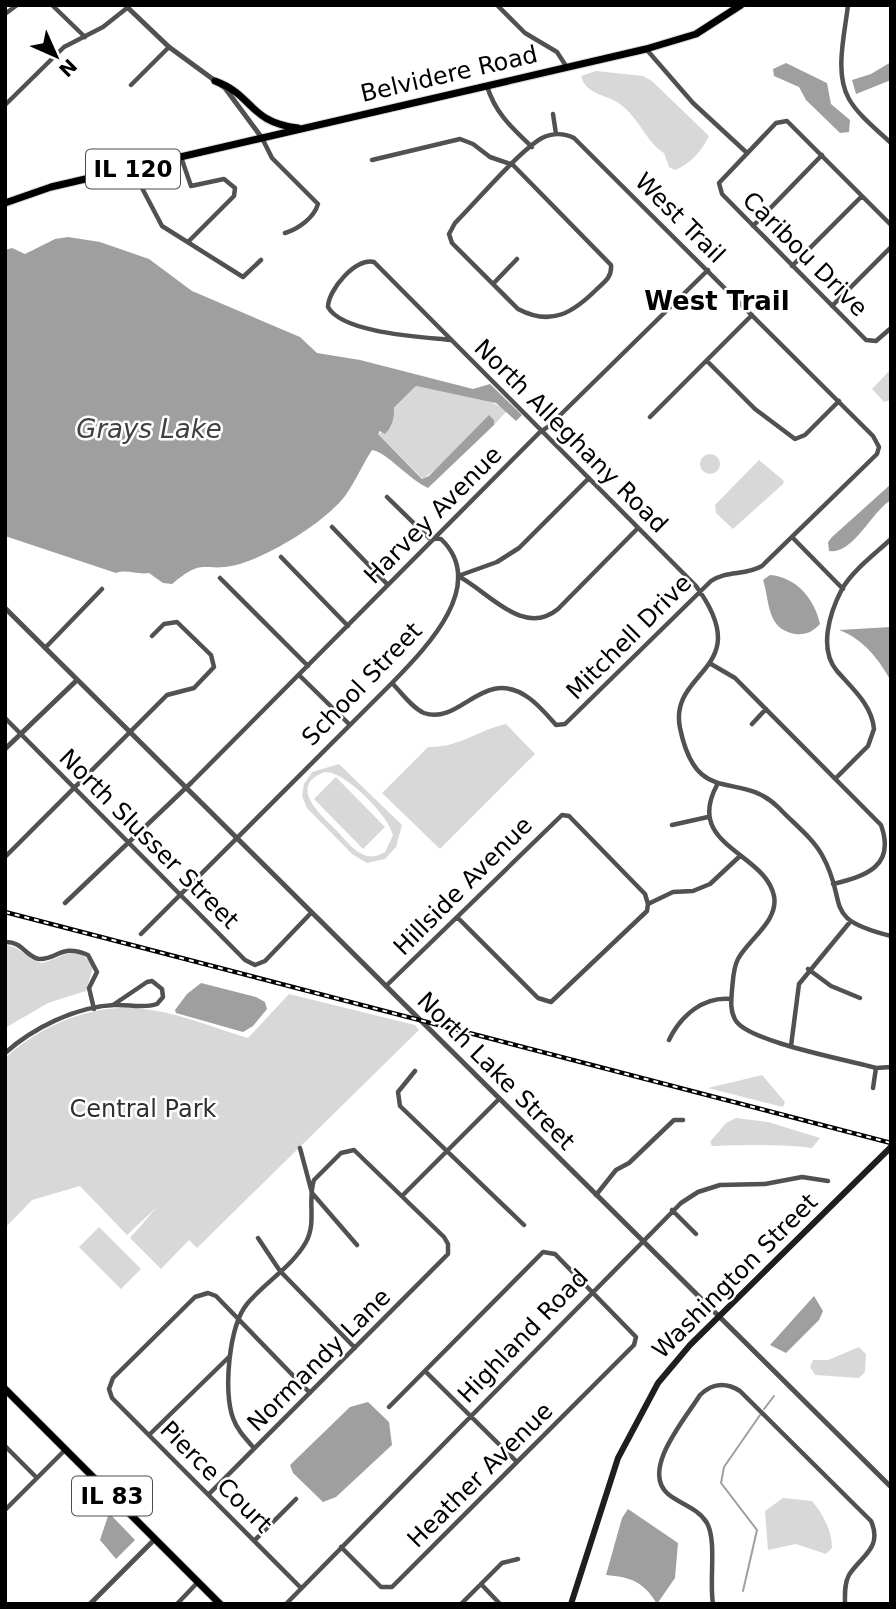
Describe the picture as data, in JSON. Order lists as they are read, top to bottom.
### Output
{
  "streets": {
    "main road": [
      "Belvidere Road",
      "IL 120",
      "Washington Street",
      "IL 83"
    ],
    "street": [
      "West Trail",
      "Caribou Drive",
      "North Alleghany Road",
      "Harvey Avenue",
      "Mitchell Drive",
      "School Street",
      "North Slusser Street",
      "Hillside Avenue",
      "North Lake Street",
      "Highland Road",
      "Normandy Lane",
      "Heather Avenue",
      "Pierce Court"
    ]
  },
  "crossings": [
    ["Belvidere Road", "IL 120"],
    ["West Trail", "Harvey Avenue"],
    ["West Trail", "Mitchell Drive"],
    ["North Alleghany Road", "Harvey Avenue"],
    ["North Alleghany Road", "Mitchell Drive"],
    ["Harvey Avenue", "North Slusser Street"],
    ["Harvey Avenue", "North Lake Street"],
    ["Mitchell Drive", "School Street"],
    ["School Street", "North Slusser Street"],
    ["School Street", "North Lake Street"],
    ["North Slusser Street", "North Lake Street"],
    ["Hillside Avenue", "North Lake Street"],
    ["North Lake Street", "Washington Street"],
    ["North Lake Street", "Highland Road"],
    ["Highland Road", "Heather Avenue"],
    ["Highland Road", "Pierce Court"],
    ["Normandy Lane", "Pierce Court"]
  ],
  "districts": ["West Trail"],
  "water": ["Grays Lake"],
  "parks": ["Central Park"],
  "north": "bottom right"
}
